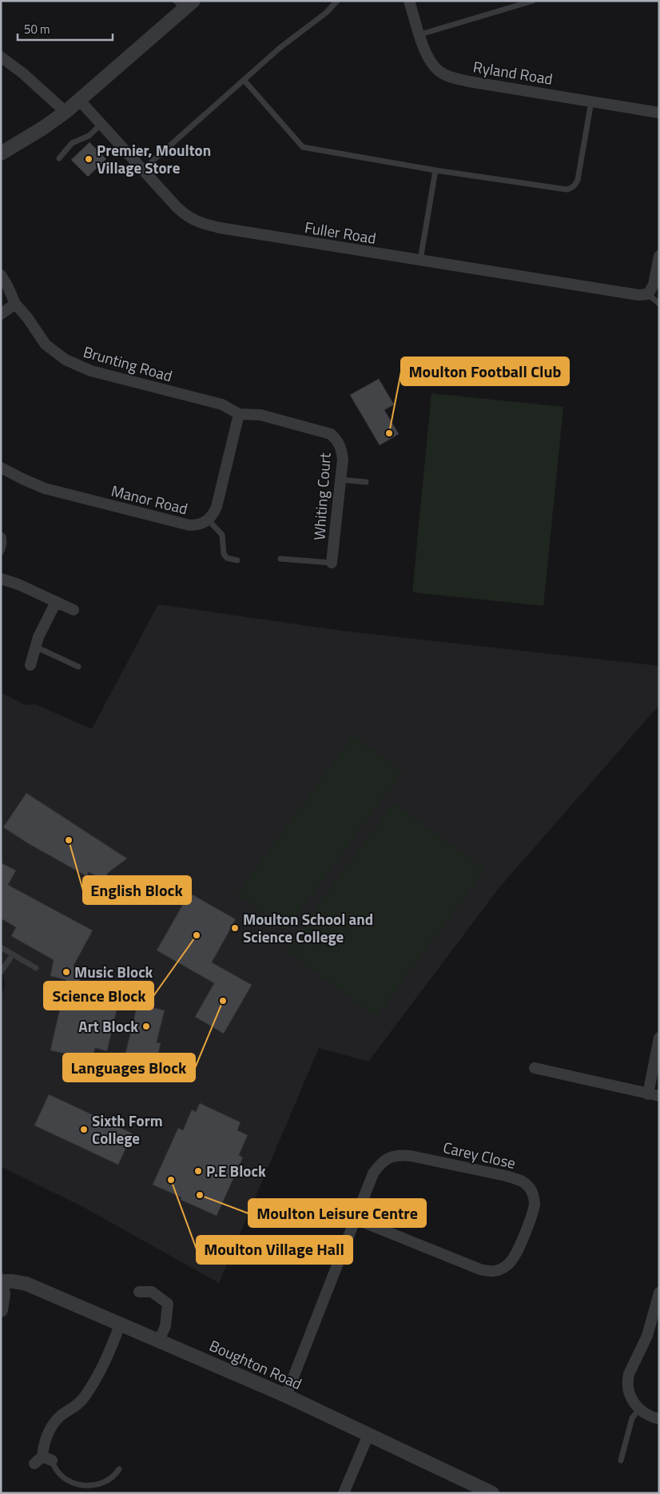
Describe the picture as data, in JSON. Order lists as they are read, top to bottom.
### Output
{
  "streets": {
    "street": [
      "Ryland Road",
      "Fuller Road",
      "Brunting Road",
      "Whiting Court",
      "Manor Road",
      "Carey Close",
      "Boughton Road"
    ]
  },
  "crossings": [
    ["Brunting Road", "Whiting Court"],
    ["Carey Close", "Boughton Road"]
  ],
  "places": [
    "Premier, Moulton Village Store",
    "Moulton Football Club",
    "English Block",
    "Moulton School and Science College",
    "Science Block",
    "Music Block",
    "Languages Block",
    "Art Block",
    "Sixth Form College",
    "P.E Block",
    "Moulton Village Hall",
    "Moulton Leisure Centre"
  ],
  "scale_bar": "50 m"
}
